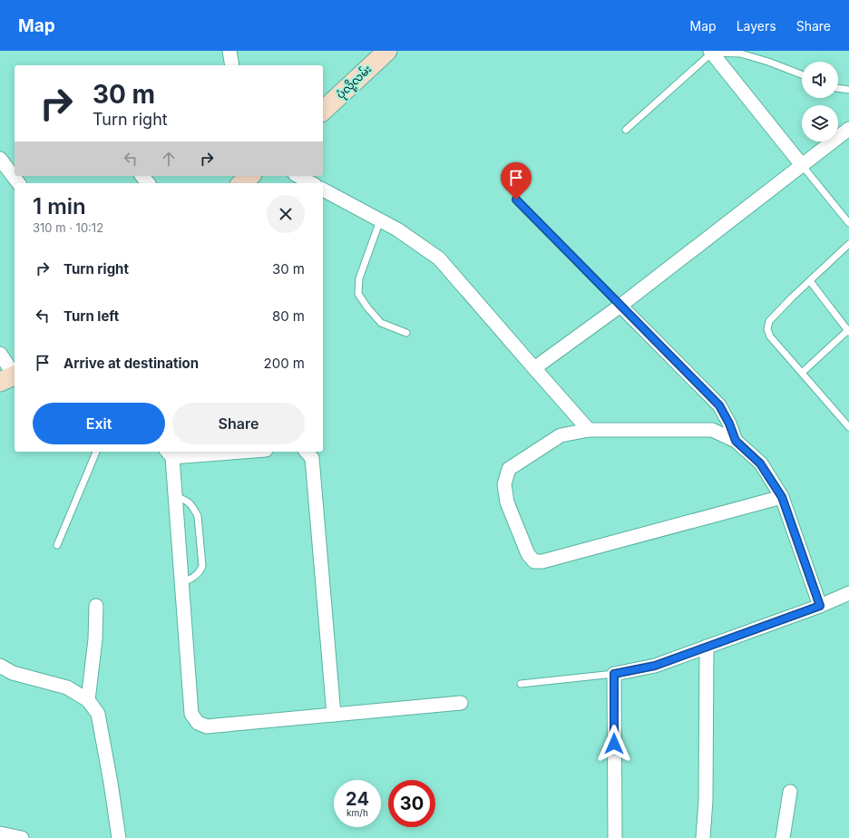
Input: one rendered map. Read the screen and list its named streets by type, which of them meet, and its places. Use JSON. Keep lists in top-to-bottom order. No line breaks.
{"streets":{"main road":["ပုံလို့လမ်း"]},"page":{"header":"Map","nav":["Map","Layers","Share"],"turn":["30 m","Turn right"],"heading":["1 min","310 m · 10:12"],"list":[{"name":"Turn right","value":"30 m"},{"name":"Turn left","value":"80 m"},{"name":"Arrive at destination","value":"200 m"}],"buttons":["Exit","Share"],"speed":"24 km/h","limit":"30"}}
